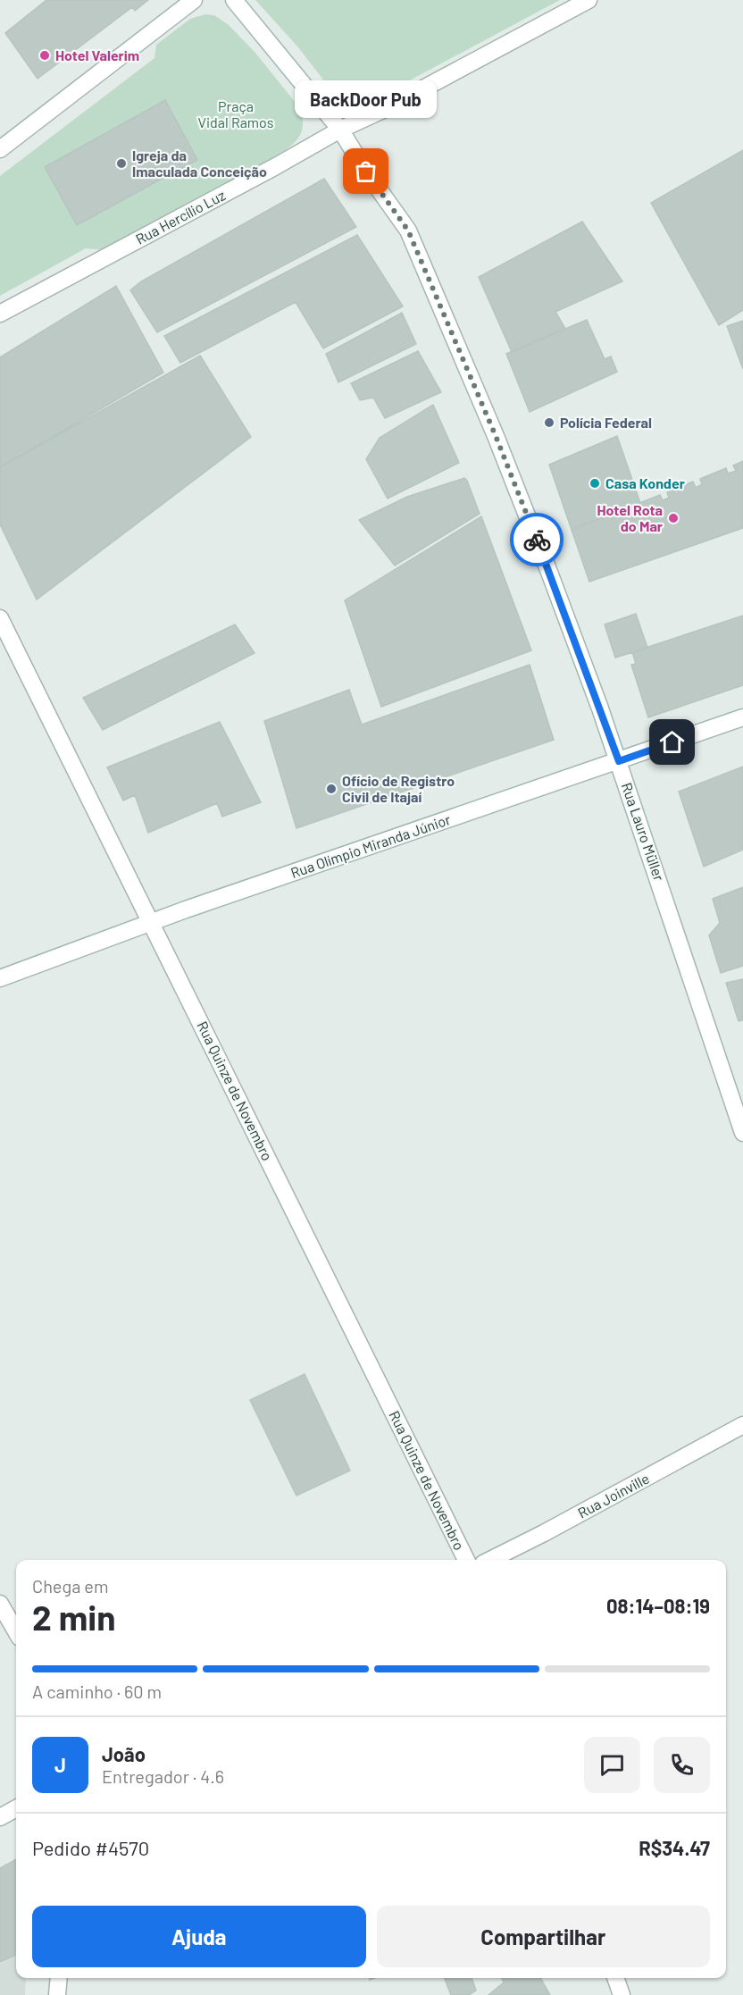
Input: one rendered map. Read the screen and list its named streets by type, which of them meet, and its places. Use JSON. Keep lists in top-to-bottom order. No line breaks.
{"streets":{"street":["Rua Hercílio Luz","Rua Lauro Müller","Rua Olímpio Miranda Júnior","Rua Quinze de Novembro","Rua Joinville"]},"crossings":[["Rua Hercílio Luz","Rua Lauro Müller"],["Rua Lauro Müller","Rua Olímpio Miranda Júnior"],["Rua Olímpio Miranda Júnior","Rua Quinze de Novembro"]],"parks":["Praça Vidal Ramos"],"places":["Hotel Valerim","Igreja da Imaculada Conceição","BackDoor Pub","Polícia Federal","Casa Konder","Hotel Rota do Mar","Ofício de Registro Civil de Itajaí"],"page":{"bubble":"BackDoor Pub","heading":["2 min","Chega em","08:14–08:19"],"panel":["João","Entregador · 4.6","Pedido #4570","R$34.47"],"bar":"A caminho · 60 m","round":"J","buttons":["Ajuda","Compartilhar"]}}
